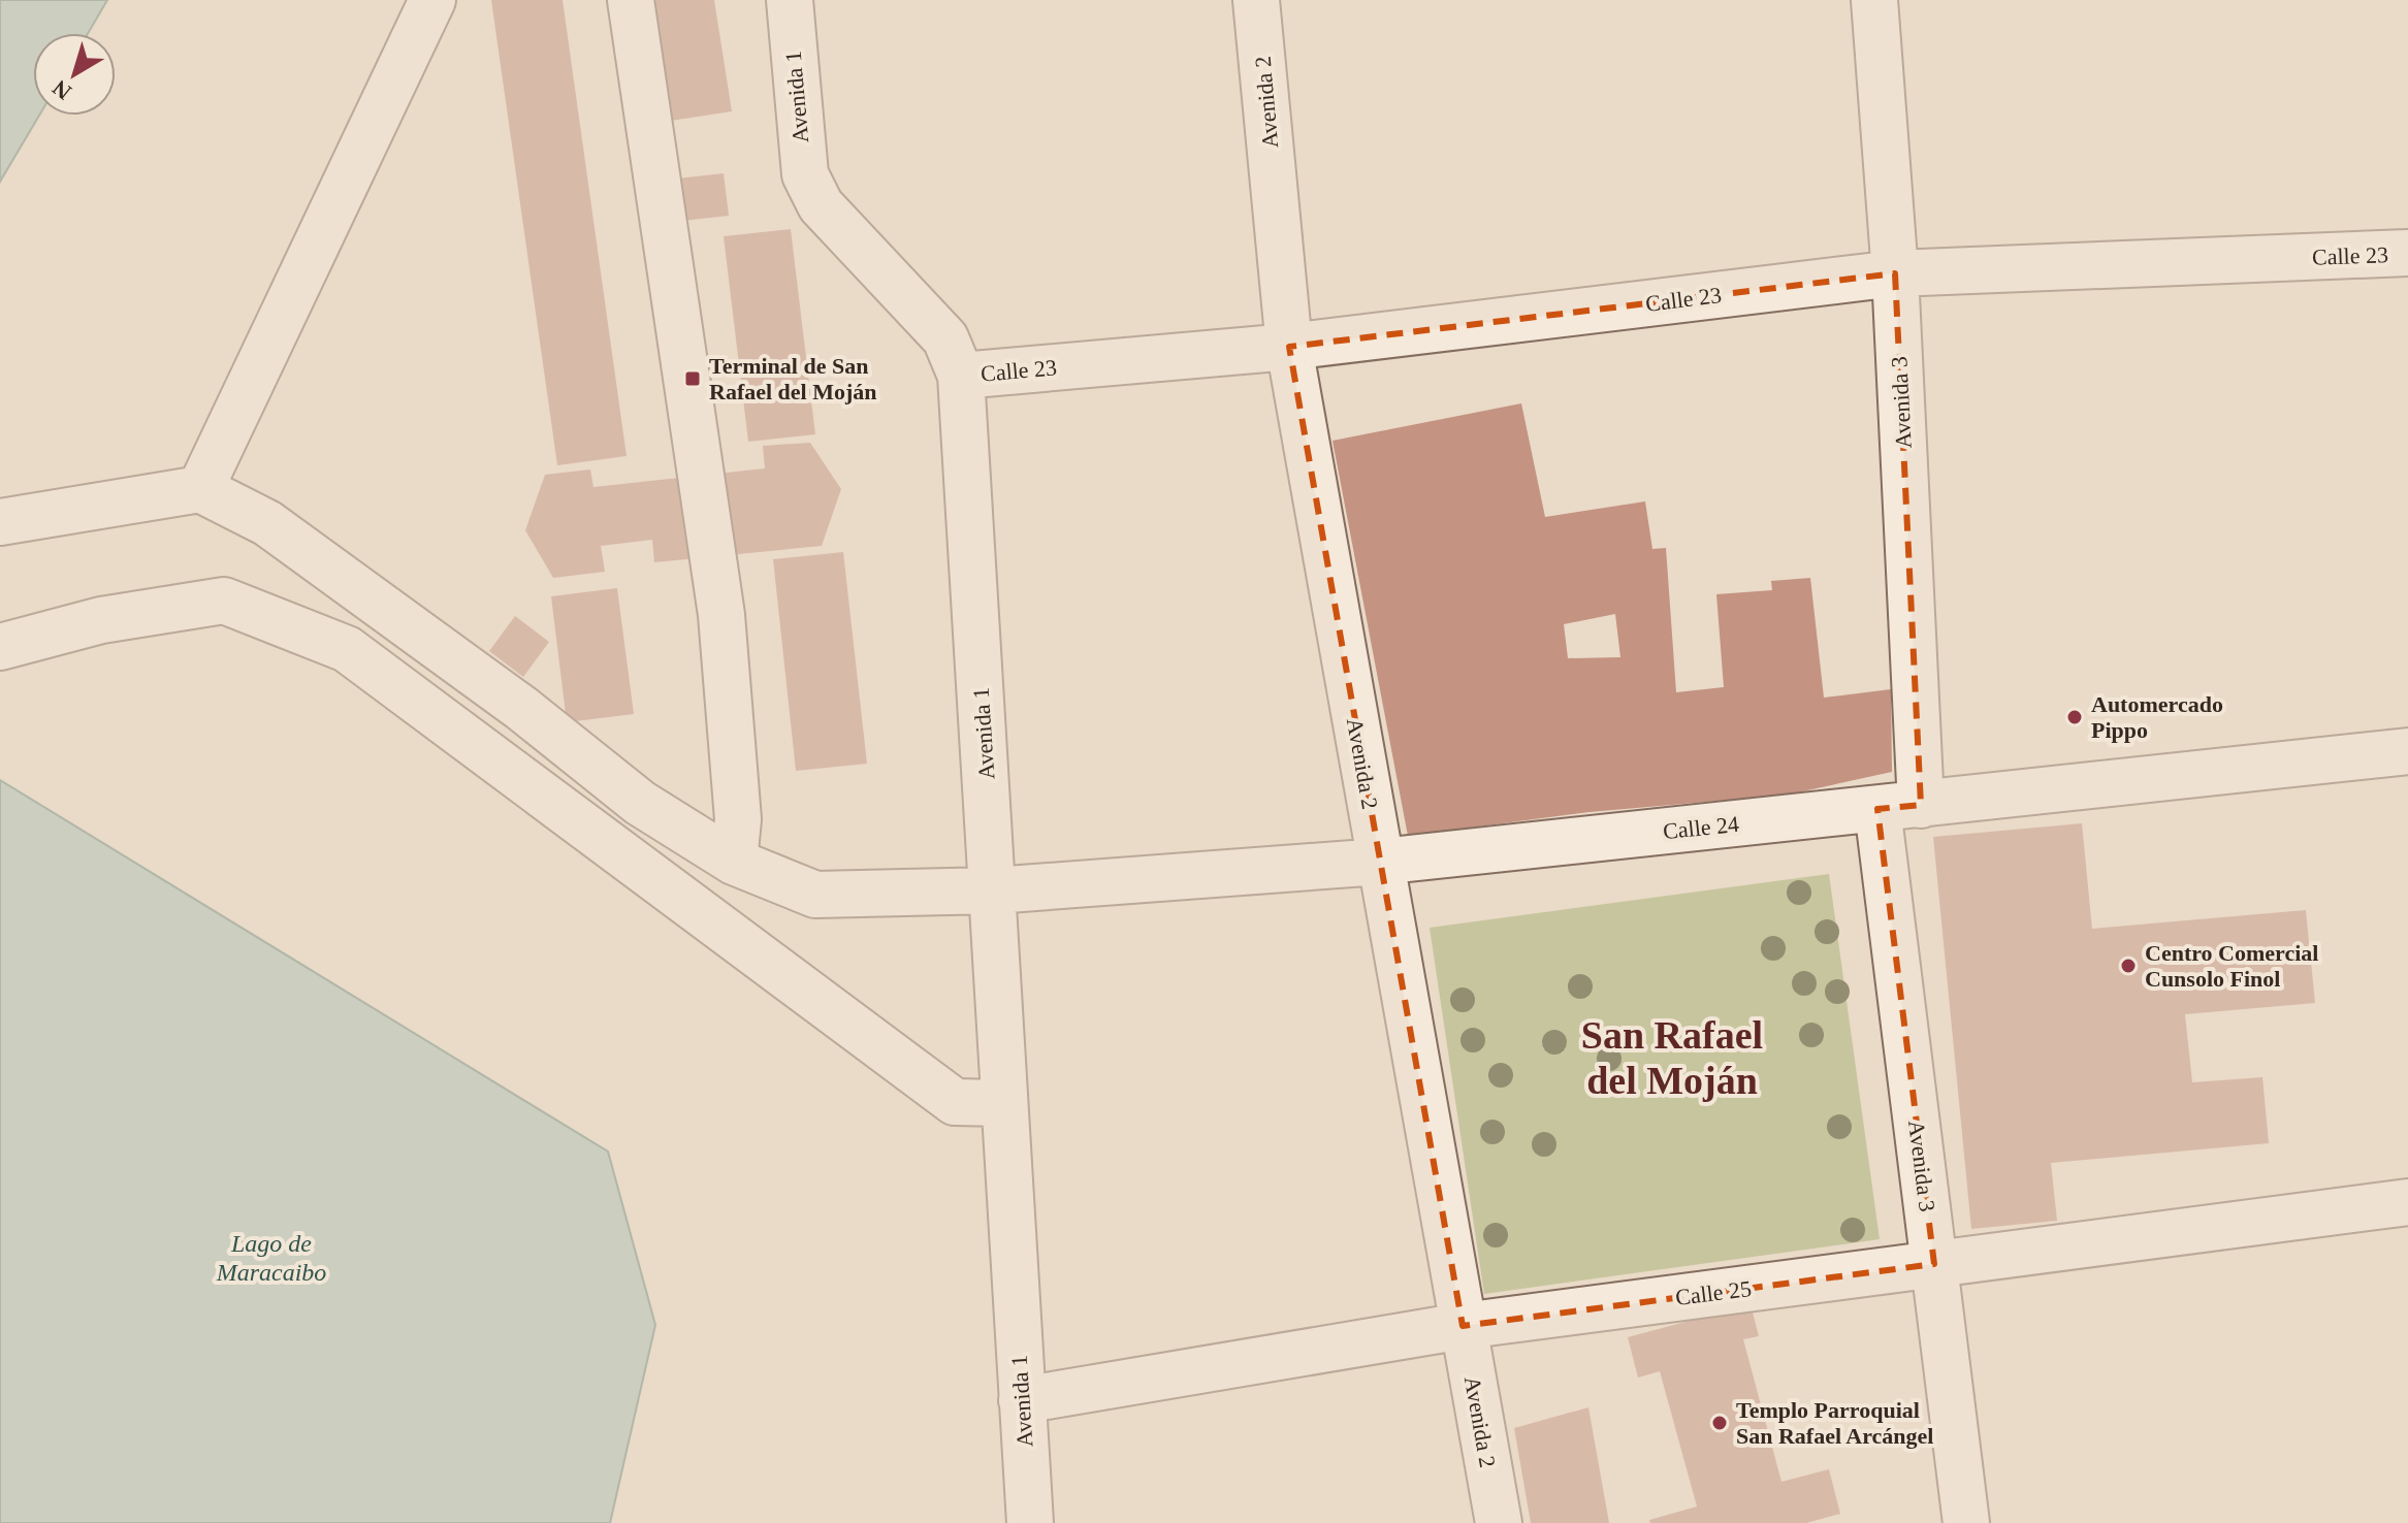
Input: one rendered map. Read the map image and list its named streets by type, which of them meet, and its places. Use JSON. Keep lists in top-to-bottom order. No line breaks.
{"streets":{"street":["Avenida 1","Avenida 2","Calle 23","Avenida 3","Calle 24","Calle 25"]},"crossings":[["Avenida 1","Calle 23"],["Avenida 1","Calle 24"],["Avenida 1","Calle 25"],["Avenida 2","Calle 23"],["Avenida 2","Calle 24"],["Avenida 2","Calle 25"],["Calle 23","Avenida 3"],["Avenida 3","Calle 24"],["Avenida 3","Calle 25"]],"districts":["San Rafael del Moján"],"water":["Lago de Maracaibo"],"places":{"transit":["Terminal de San Rafael del Moján"],"other":["Automercado Pippo","Centro Comercial Cunsolo Finol","Templo Parroquial San Rafael Arcángel"]},"north":"bottom left"}
